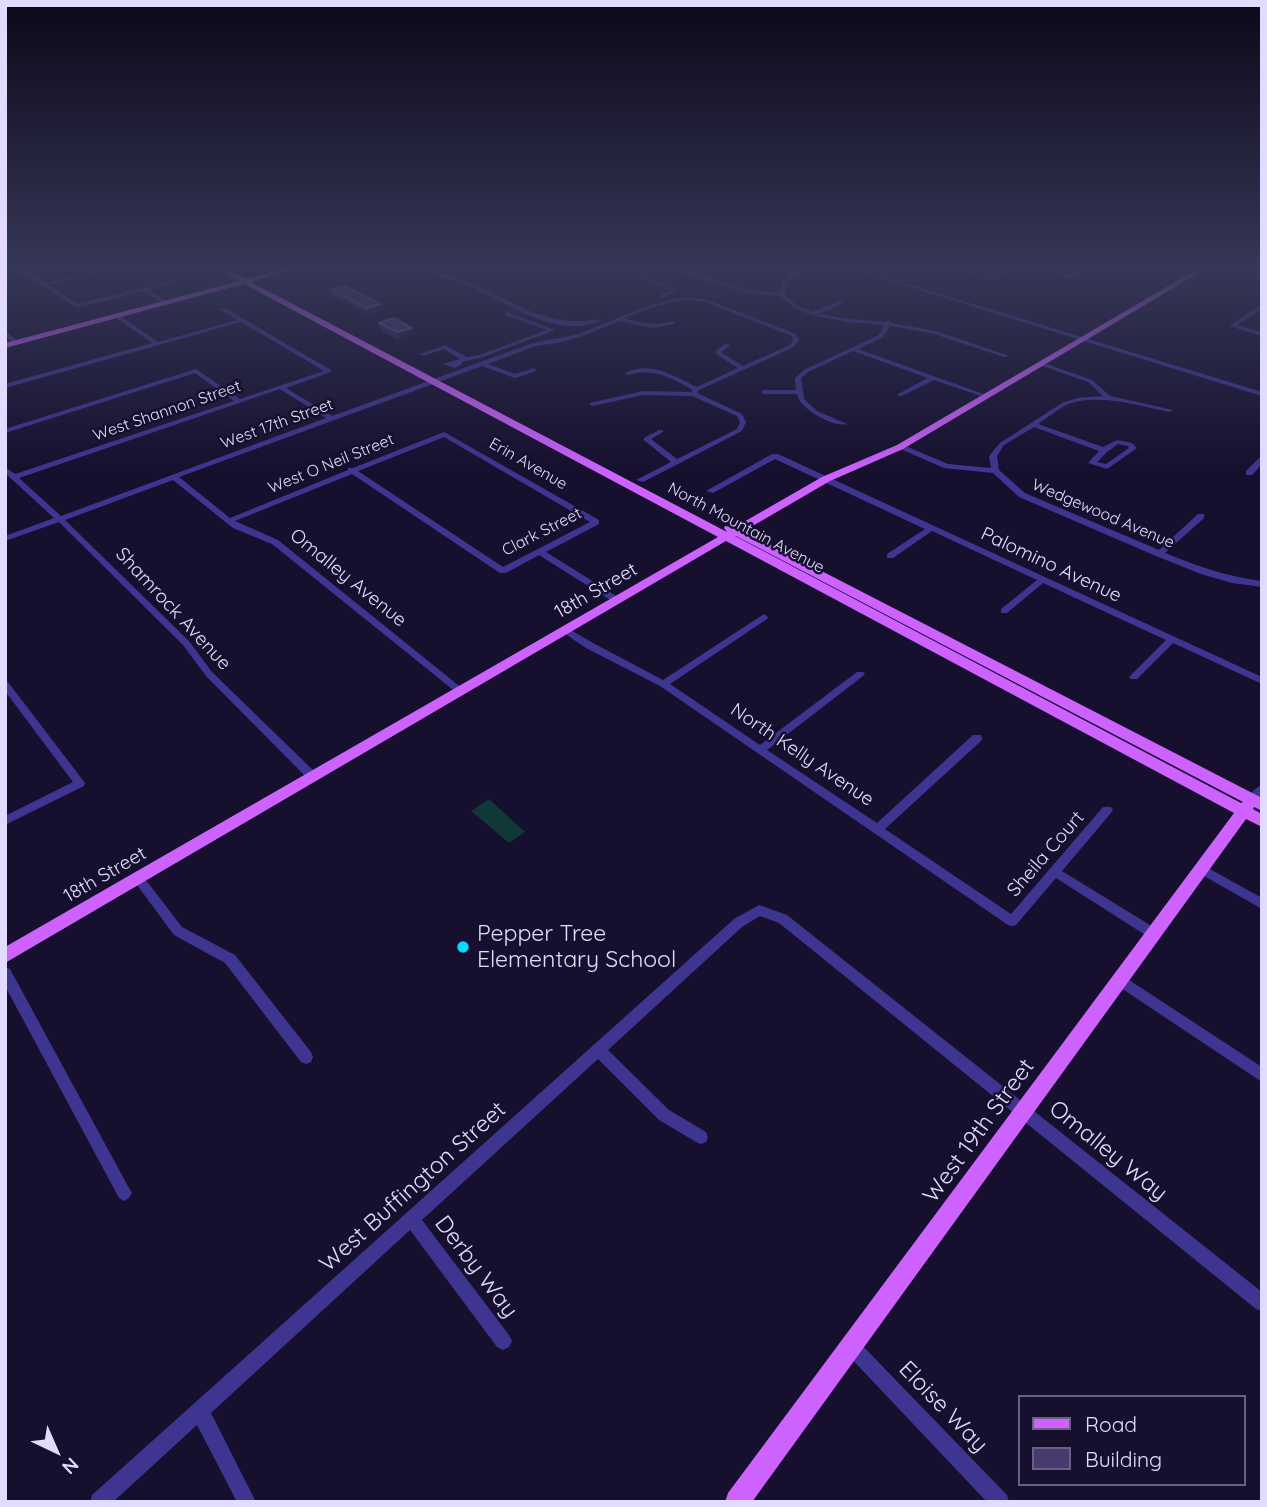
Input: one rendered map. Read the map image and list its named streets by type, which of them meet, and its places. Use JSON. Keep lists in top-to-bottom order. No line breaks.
{"streets":{"main road":["North Mountain Avenue","18th Street","West 19th Street"],"street":["West Shannon Street","West 17th Street","West O Neil Street","Erin Avenue","Wedgewood Avenue","Clark Street","Palomino Avenue","Omalley Avenue","Shamrock Avenue","North Kelly Avenue","Sheila Court","Omalley Way","West Buffington Street","Derby Way","Eloise Way"]},"crossings":[["West Shannon Street","Shamrock Avenue"],["West 17th Street","North Mountain Avenue"],["West 17th Street","Omalley Avenue"],["West 17th Street","Shamrock Avenue"],["West O Neil Street","Erin Avenue"],["West O Neil Street","Clark Street"],["West O Neil Street","Omalley Avenue"],["Erin Avenue","Clark Street"],["North Mountain Avenue","18th Street"],["North Mountain Avenue","West 19th Street"],["Palomino Avenue","18th Street"],["Omalley Avenue","18th Street"],["18th Street","Shamrock Avenue"],["18th Street","North Kelly Avenue"],["North Kelly Avenue","Sheila Court"],["West 19th Street","Omalley Way"],["West 19th Street","Eloise Way"],["Omalley Way","West Buffington Street"],["West Buffington Street","Derby Way"]],"places":["Pepper Tree Elementary School"],"legend":["Road","Building"],"north":"bottom right"}
